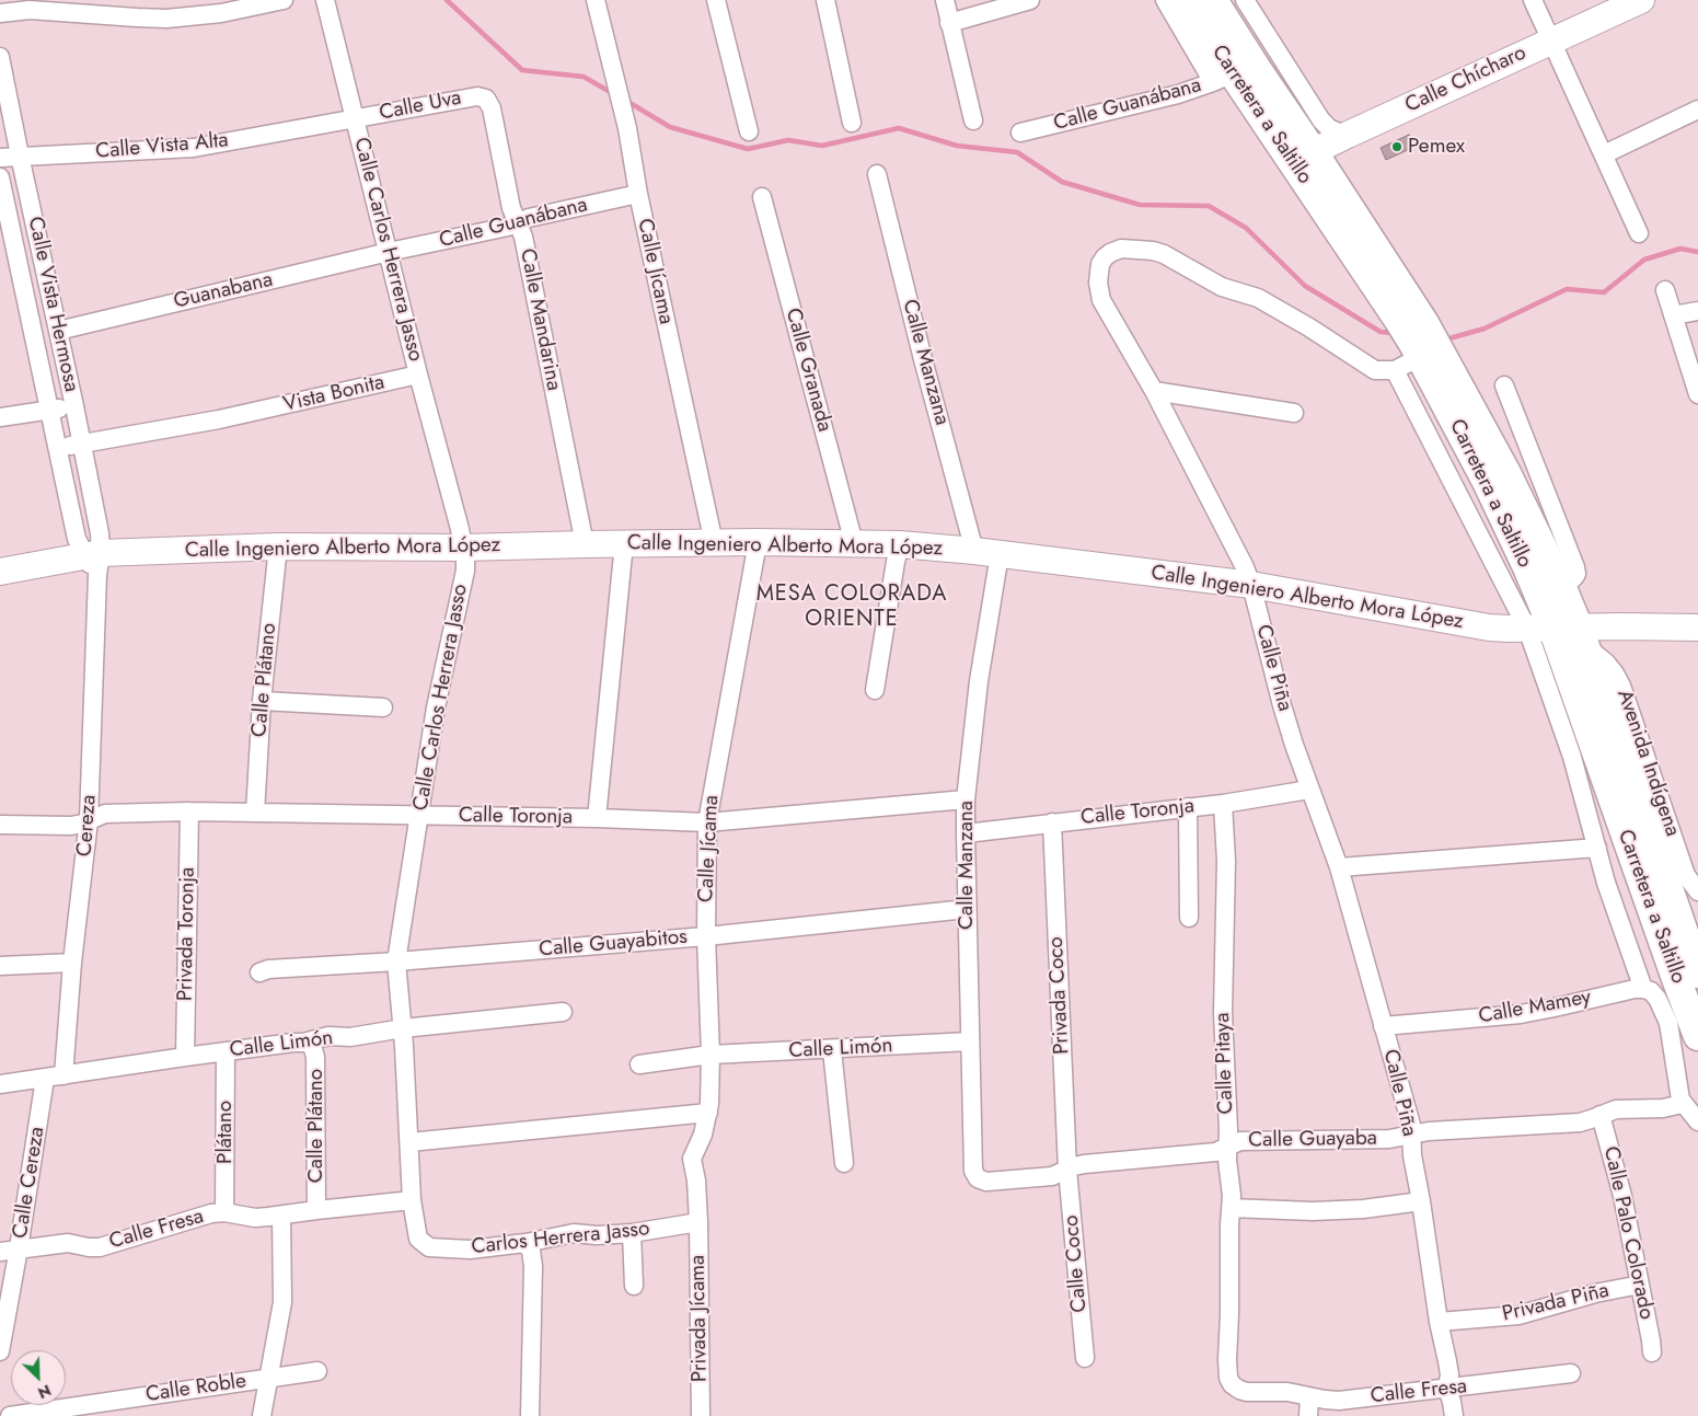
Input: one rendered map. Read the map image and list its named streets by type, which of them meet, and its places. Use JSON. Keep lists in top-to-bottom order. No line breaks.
{"streets":{"main road":["Carretera a Saltillo"],"street":["Calle Chícharo","Calle Guanábana","Calle Uva","Calle Vista Alta","Calle Carlos Herrera Jasso","Calle Jícama","Guanabana","Calle Vista Hermosa","Calle Mandarina","Calle Manzana","Calle Granada","Vista Bonita","Calle Ingeniero Alberto Mora López","Calle Piña","Calle Plátano","Avenida Indígena","Calle Toronja","Cereza","Privada Toronja","Calle Guayabitos","Privada Coco","Calle Mamey","Calle Limón","Calle Pitaya","Plátano","Calle Guayaba","Calle Cereza","Calle Fresa","Calle Palo Colorado","Carlos Herrera Jasso","Calle Coco","Privada Piña","Privada Jícama","Calle Roble"]},"crossings":[["Calle Chícharo","Carretera a Saltillo"],["Calle Guanábana","Carretera a Saltillo"],["Calle Guanábana","Calle Carlos Herrera Jasso"],["Calle Guanábana","Calle Jícama"],["Calle Guanábana","Guanabana"],["Calle Guanábana","Calle Mandarina"],["Calle Uva","Calle Vista Alta"],["Calle Uva","Calle Carlos Herrera Jasso"],["Calle Uva","Calle Mandarina"],["Carretera a Saltillo","Calle Ingeniero Alberto Mora López"],["Carretera a Saltillo","Avenida Indígena"],["Calle Vista Alta","Calle Carlos Herrera Jasso"],["Calle Vista Alta","Calle Vista Hermosa"],["Calle Carlos Herrera Jasso","Guanabana"],["Calle Carlos Herrera Jasso","Vista Bonita"],["Calle Carlos Herrera Jasso","Calle Ingeniero Alberto Mora López"],["Calle Carlos Herrera Jasso","Calle Toronja"],["Calle Carlos Herrera Jasso","Calle Guayabitos"],["Calle Carlos Herrera Jasso","Calle Limón"],["Calle Carlos Herrera Jasso","Calle Fresa"],["Calle Carlos Herrera Jasso","Carlos Herrera Jasso"],["Calle Jícama","Calle Ingeniero Alberto Mora López"],["Calle Jícama","Calle Toronja"],["Calle Jícama","Calle Guayabitos"],["Calle Jícama","Calle Limón"],["Calle Jícama","Carlos Herrera Jasso"],["Calle Jícama","Privada Jícama"],["Guanabana","Calle Vista Hermosa"],["Calle Vista Hermosa","Vista Bonita"],["Calle Vista Hermosa","Calle Ingeniero Alberto Mora López"],["Calle Vista Hermosa","Cereza"],["Calle Mandarina","Calle Ingeniero Alberto Mora López"],["Calle Manzana","Calle Ingeniero Alberto Mora López"],["Calle Manzana","Calle Toronja"],["Calle Manzana","Calle Guayabitos"],["Calle Manzana","Calle Limón"],["Calle Manzana","Calle Guayaba"],["Calle Granada","Calle Ingeniero Alberto Mora López"],["Calle Ingeniero Alberto Mora López","Calle Piña"],["Calle Ingeniero Alberto Mora López","Calle Plátano"],["Calle Ingeniero Alberto Mora López","Avenida Indígena"],["Calle Ingeniero Alberto Mora López","Cereza"],["Calle Piña","Calle Toronja"],["Calle Piña","Calle Mamey"],["Calle Piña","Calle Guayaba"],["Calle Piña","Calle Fresa"],["Calle Piña","Privada Piña"],["Calle Plátano","Calle Toronja"],["Calle Plátano","Calle Limón"],["Calle Plátano","Calle Fresa"],["Calle Toronja","Cereza"],["Calle Toronja","Privada Toronja"],["Calle Toronja","Privada Coco"],["Calle Toronja","Calle Pitaya"],["Cereza","Calle Limón"],["Privada Toronja","Calle Limón"],["Privada Coco","Calle Guayaba"],["Privada Coco","Calle Coco"],["Calle Limón","Plátano"],["Calle Limón","Calle Cereza"],["Calle Pitaya","Calle Guayaba"],["Calle Pitaya","Calle Fresa"],["Plátano","Calle Fresa"],["Calle Guayaba","Calle Palo Colorado"],["Calle Guayaba","Calle Coco"],["Calle Cereza","Calle Fresa"],["Calle Palo Colorado","Privada Piña"],["Carlos Herrera Jasso","Privada Jícama"]],"districts":["MESA COLORADA ORIENTE"],"places":["Pemex"],"north":"bottom right"}
